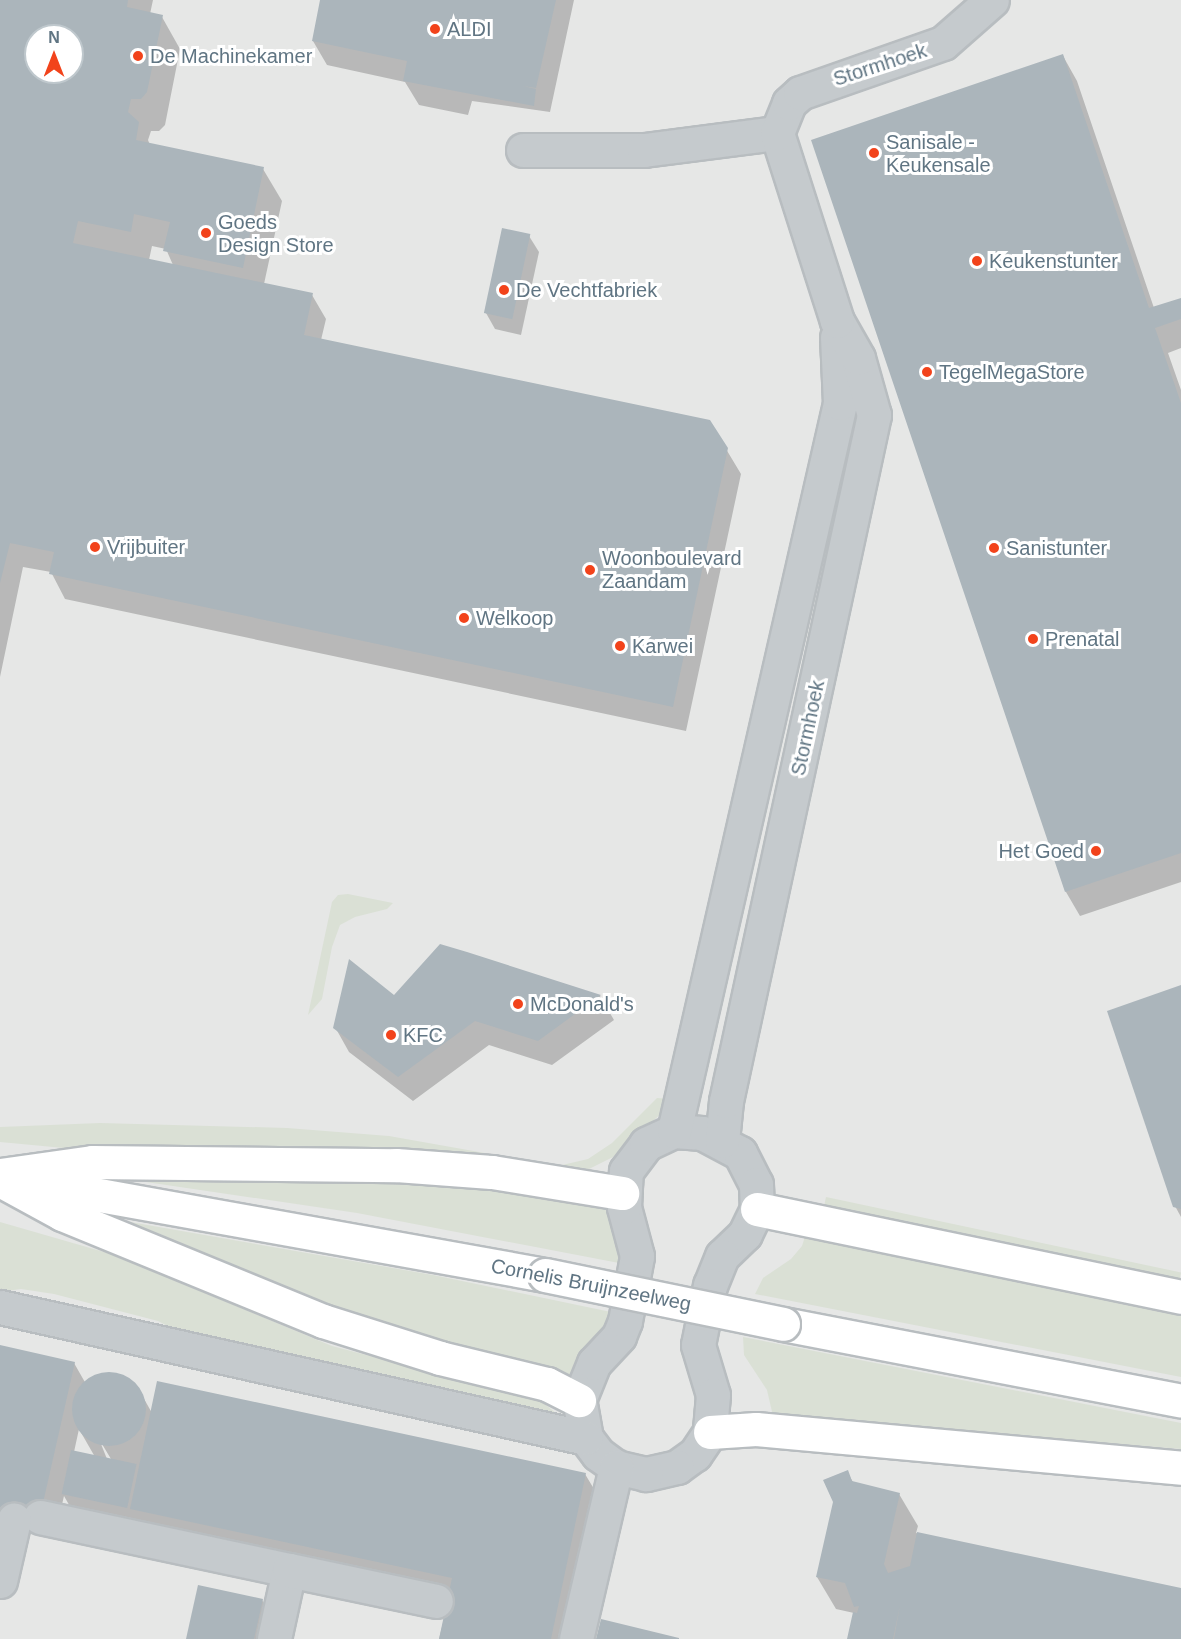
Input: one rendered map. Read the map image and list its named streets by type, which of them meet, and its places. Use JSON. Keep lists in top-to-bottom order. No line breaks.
{"streets":{"main road":["Cornelis Bruijnzeelweg"],"street":["Stormhoek"]},"places":["ALDI","De Machinekamer","Sanisale - Keukensale","Goeds Design Store","Keukenstunter","De Vechtfabriek","TegelMegaStore","Vrijbuiter","Sanistunter","Woonboulevard Zaandam","Welkoop","Prenatal","Karwei","Het Goed","McDonald's","KFC"],"north":"top"}
